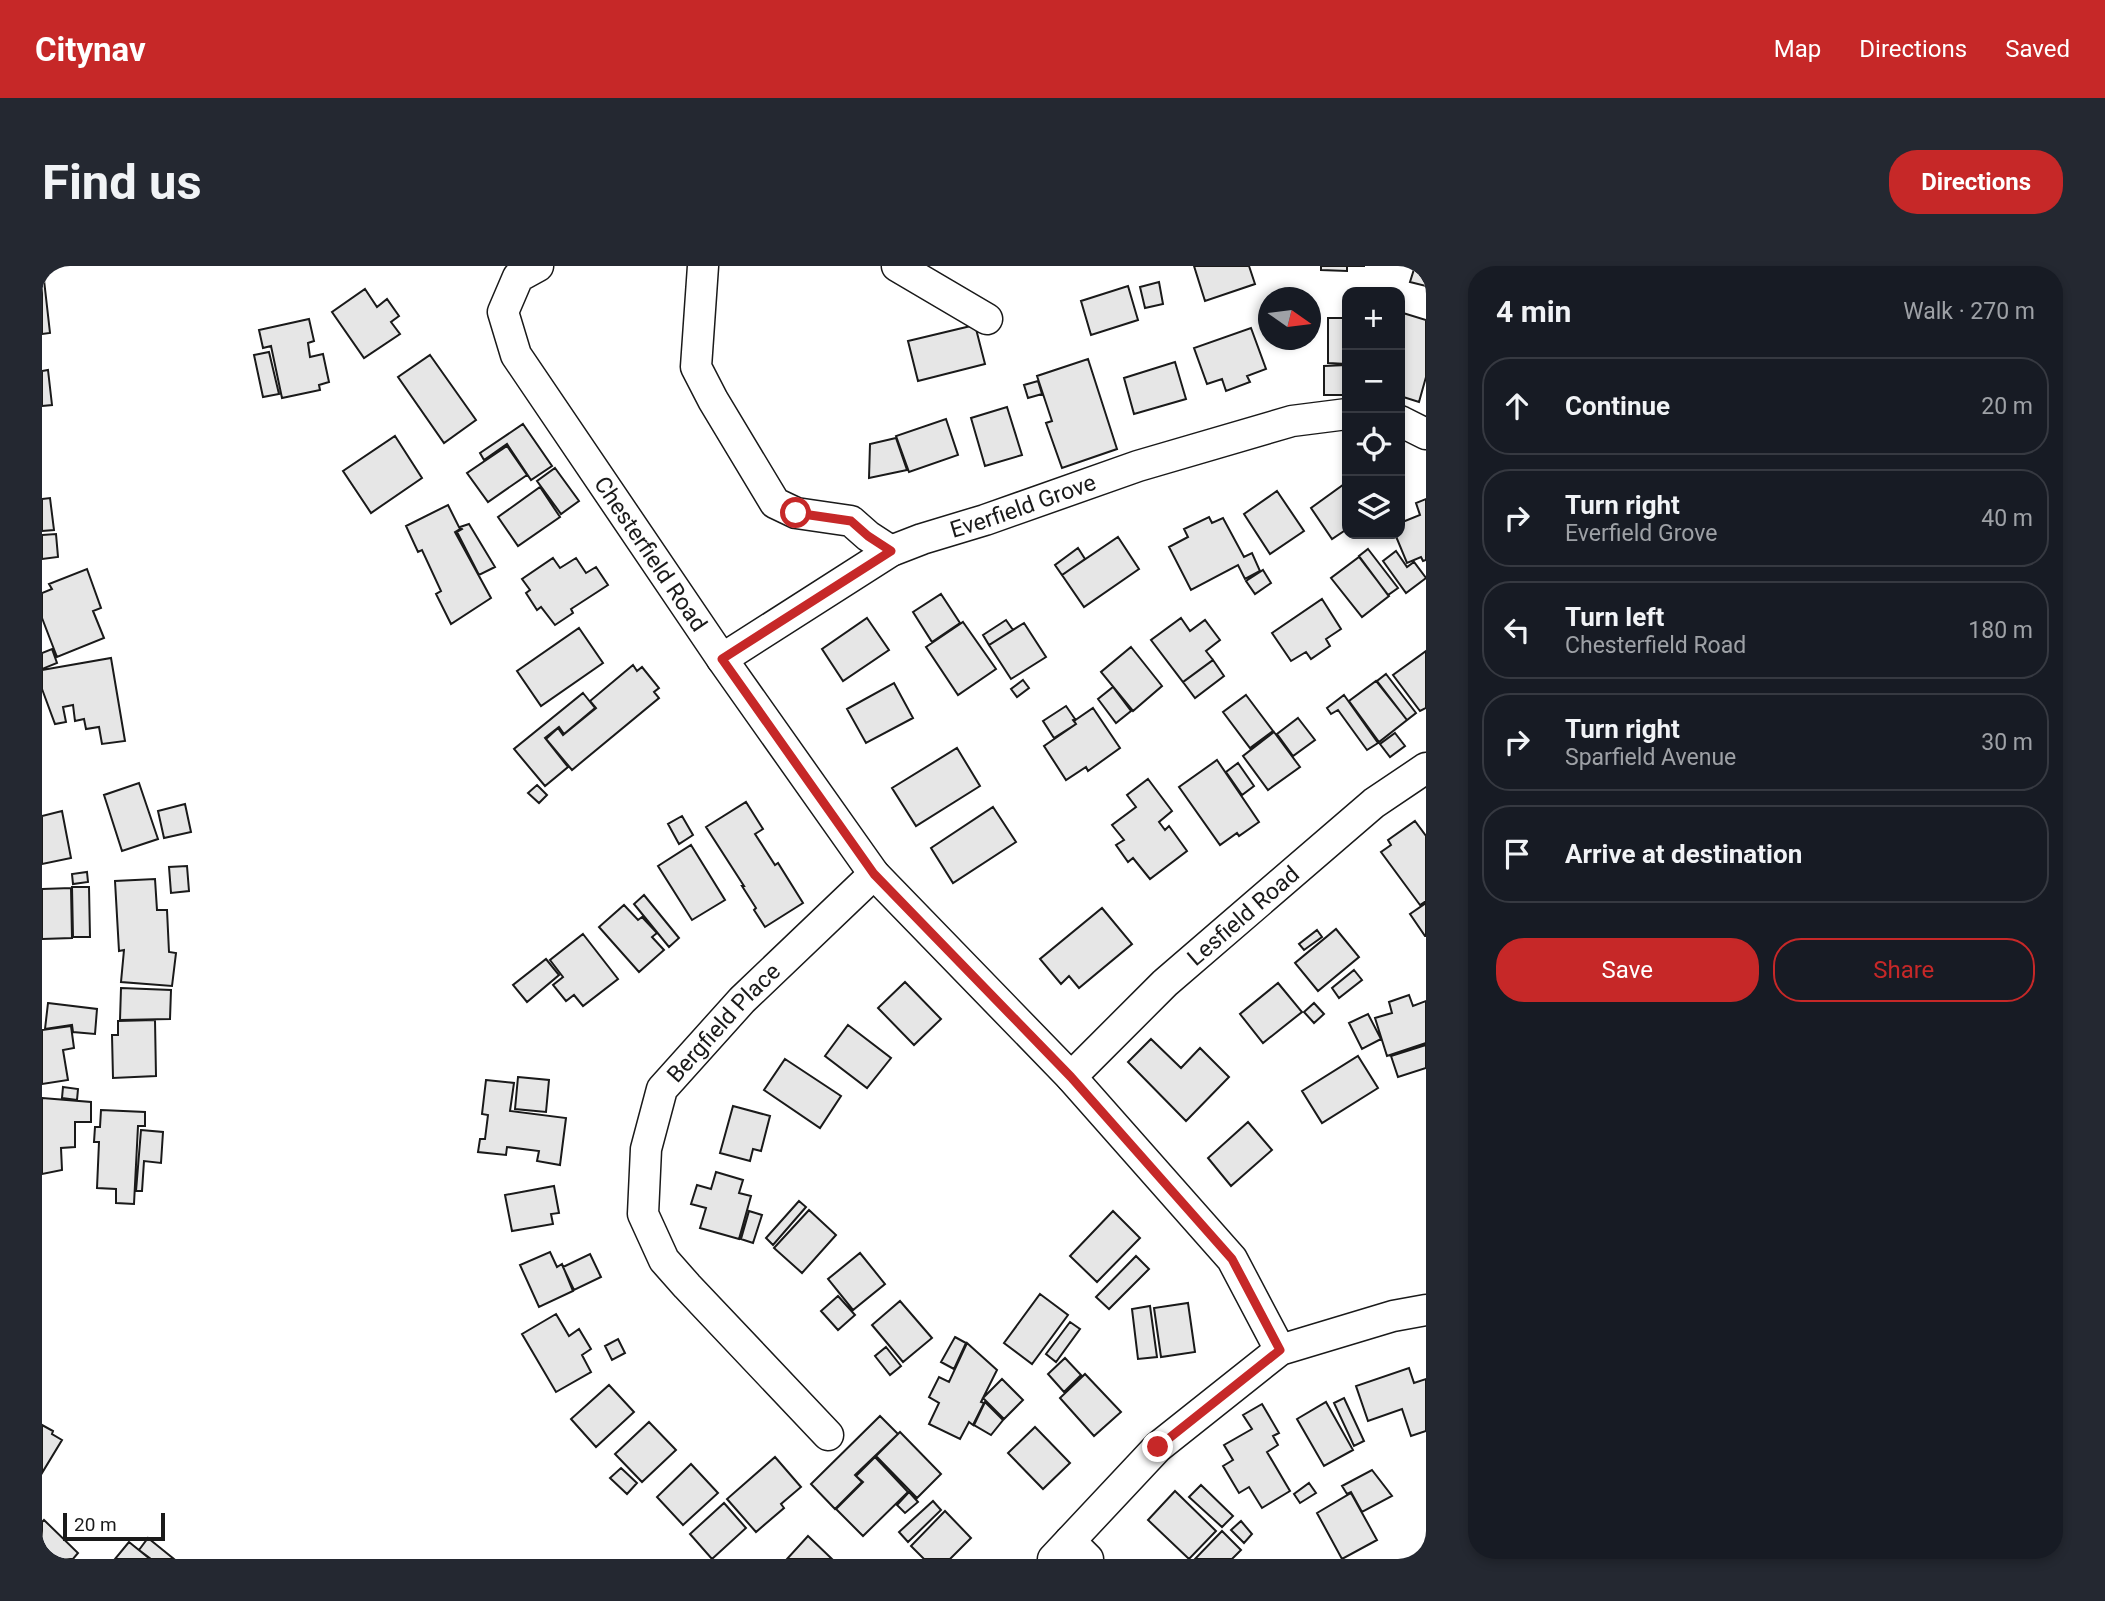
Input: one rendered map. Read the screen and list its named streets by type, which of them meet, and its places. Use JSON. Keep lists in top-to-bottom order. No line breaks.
{"streets":{"street":["Everfield Grove","Chesterfield Road","Lesfield Road","Bergfield Place"]},"crossings":[["Everfield Grove","Chesterfield Road"],["Chesterfield Road","Lesfield Road"],["Chesterfield Road","Bergfield Place"]],"scale_bar":"20 m","north":"right","page":{"header":"Citynav","nav":["Map","Directions","Saved"],"buttons":["Directions",["Save","Share"]],"title":"Find us","heading":["4 min","Walk · 270 m"],"map_buttons":["+","−"],"list":[["Continue","20 m"],["Turn right","Everfield Grove","40 m"],["Turn left","Chesterfield Road","180 m"],["Turn right","Sparfield Avenue","30 m"],"Arrive at destination"],"scale":"20 m"}}
